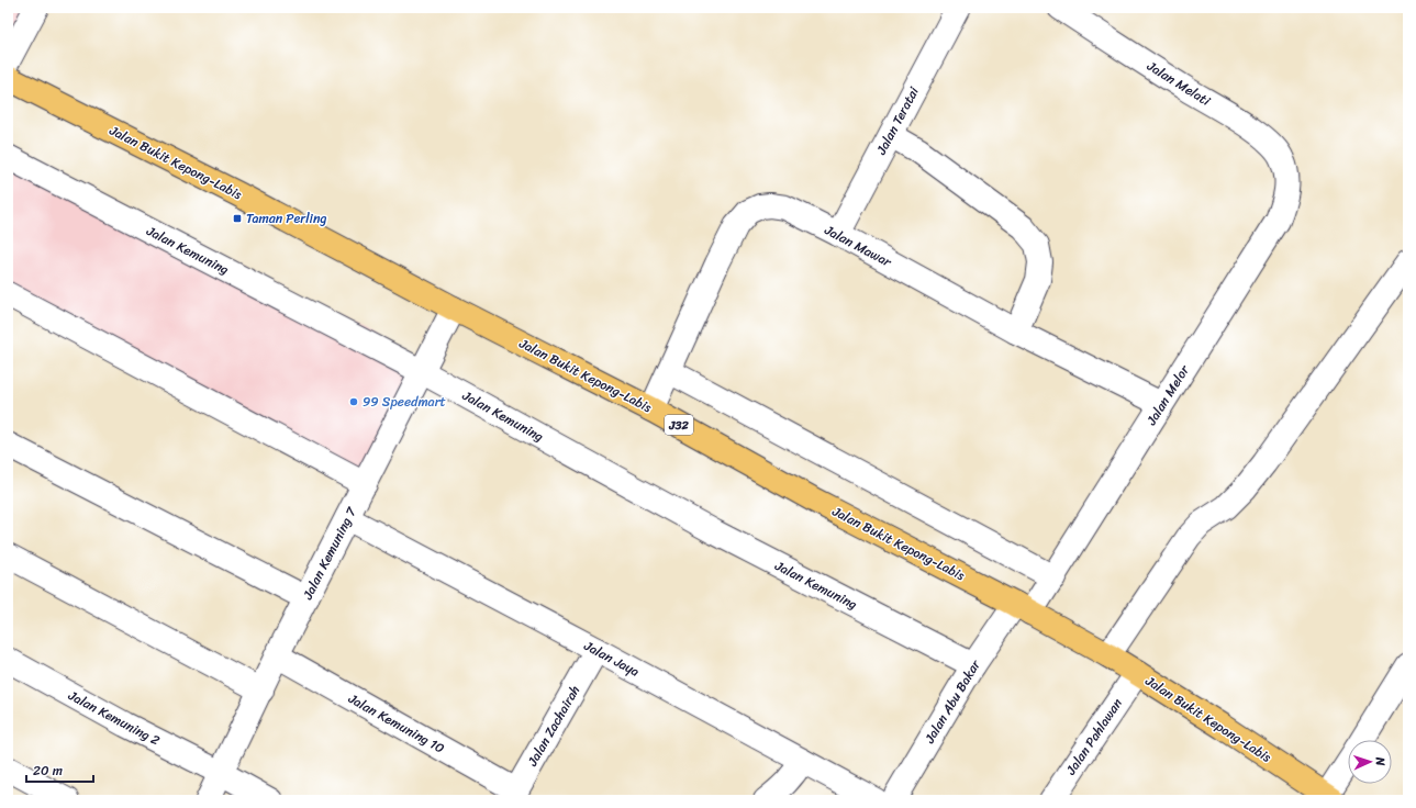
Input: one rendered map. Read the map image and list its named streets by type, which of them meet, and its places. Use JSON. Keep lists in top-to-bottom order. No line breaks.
{"streets":{"main road":["Jalan Bukit Kepong-Labis","J32"],"street":["Jalan Melati","Jalan Teratai","Jalan Mawar","Jalan Kemuning","Jalan Melor","Jalan Kemuning 7","Jalan Jaya","Jalan Abu Bakar","Jalan Kemuning 2","Jalan Kemuning 10","Jalan Zachairah","Jalan Pahlawan"]},"crossings":[["Jalan Melati","Jalan Melor"],["Jalan Teratai","Jalan Mawar"],["Jalan Bukit Kepong-Labis","Jalan Mawar"],["Jalan Bukit Kepong-Labis","Jalan Melor"],["Jalan Bukit Kepong-Labis","Jalan Kemuning 7"],["Jalan Bukit Kepong-Labis","Jalan Abu Bakar"],["Jalan Bukit Kepong-Labis","Jalan Pahlawan"],["Jalan Mawar","Jalan Melor"],["Jalan Kemuning","Jalan Kemuning 7"],["Jalan Kemuning","Jalan Abu Bakar"],["Jalan Melor","Jalan Abu Bakar"],["Jalan Kemuning 7","Jalan Jaya"],["Jalan Kemuning 7","Jalan Kemuning 2"],["Jalan Kemuning 7","Jalan Kemuning 10"],["Jalan Jaya","Jalan Zachairah"],["Jalan Kemuning 10","Jalan Zachairah"]],"places":{"transit":["Taman Perling"],"other":["99 Speedmart"]},"scale_bar":"20 m","north":"right"}
